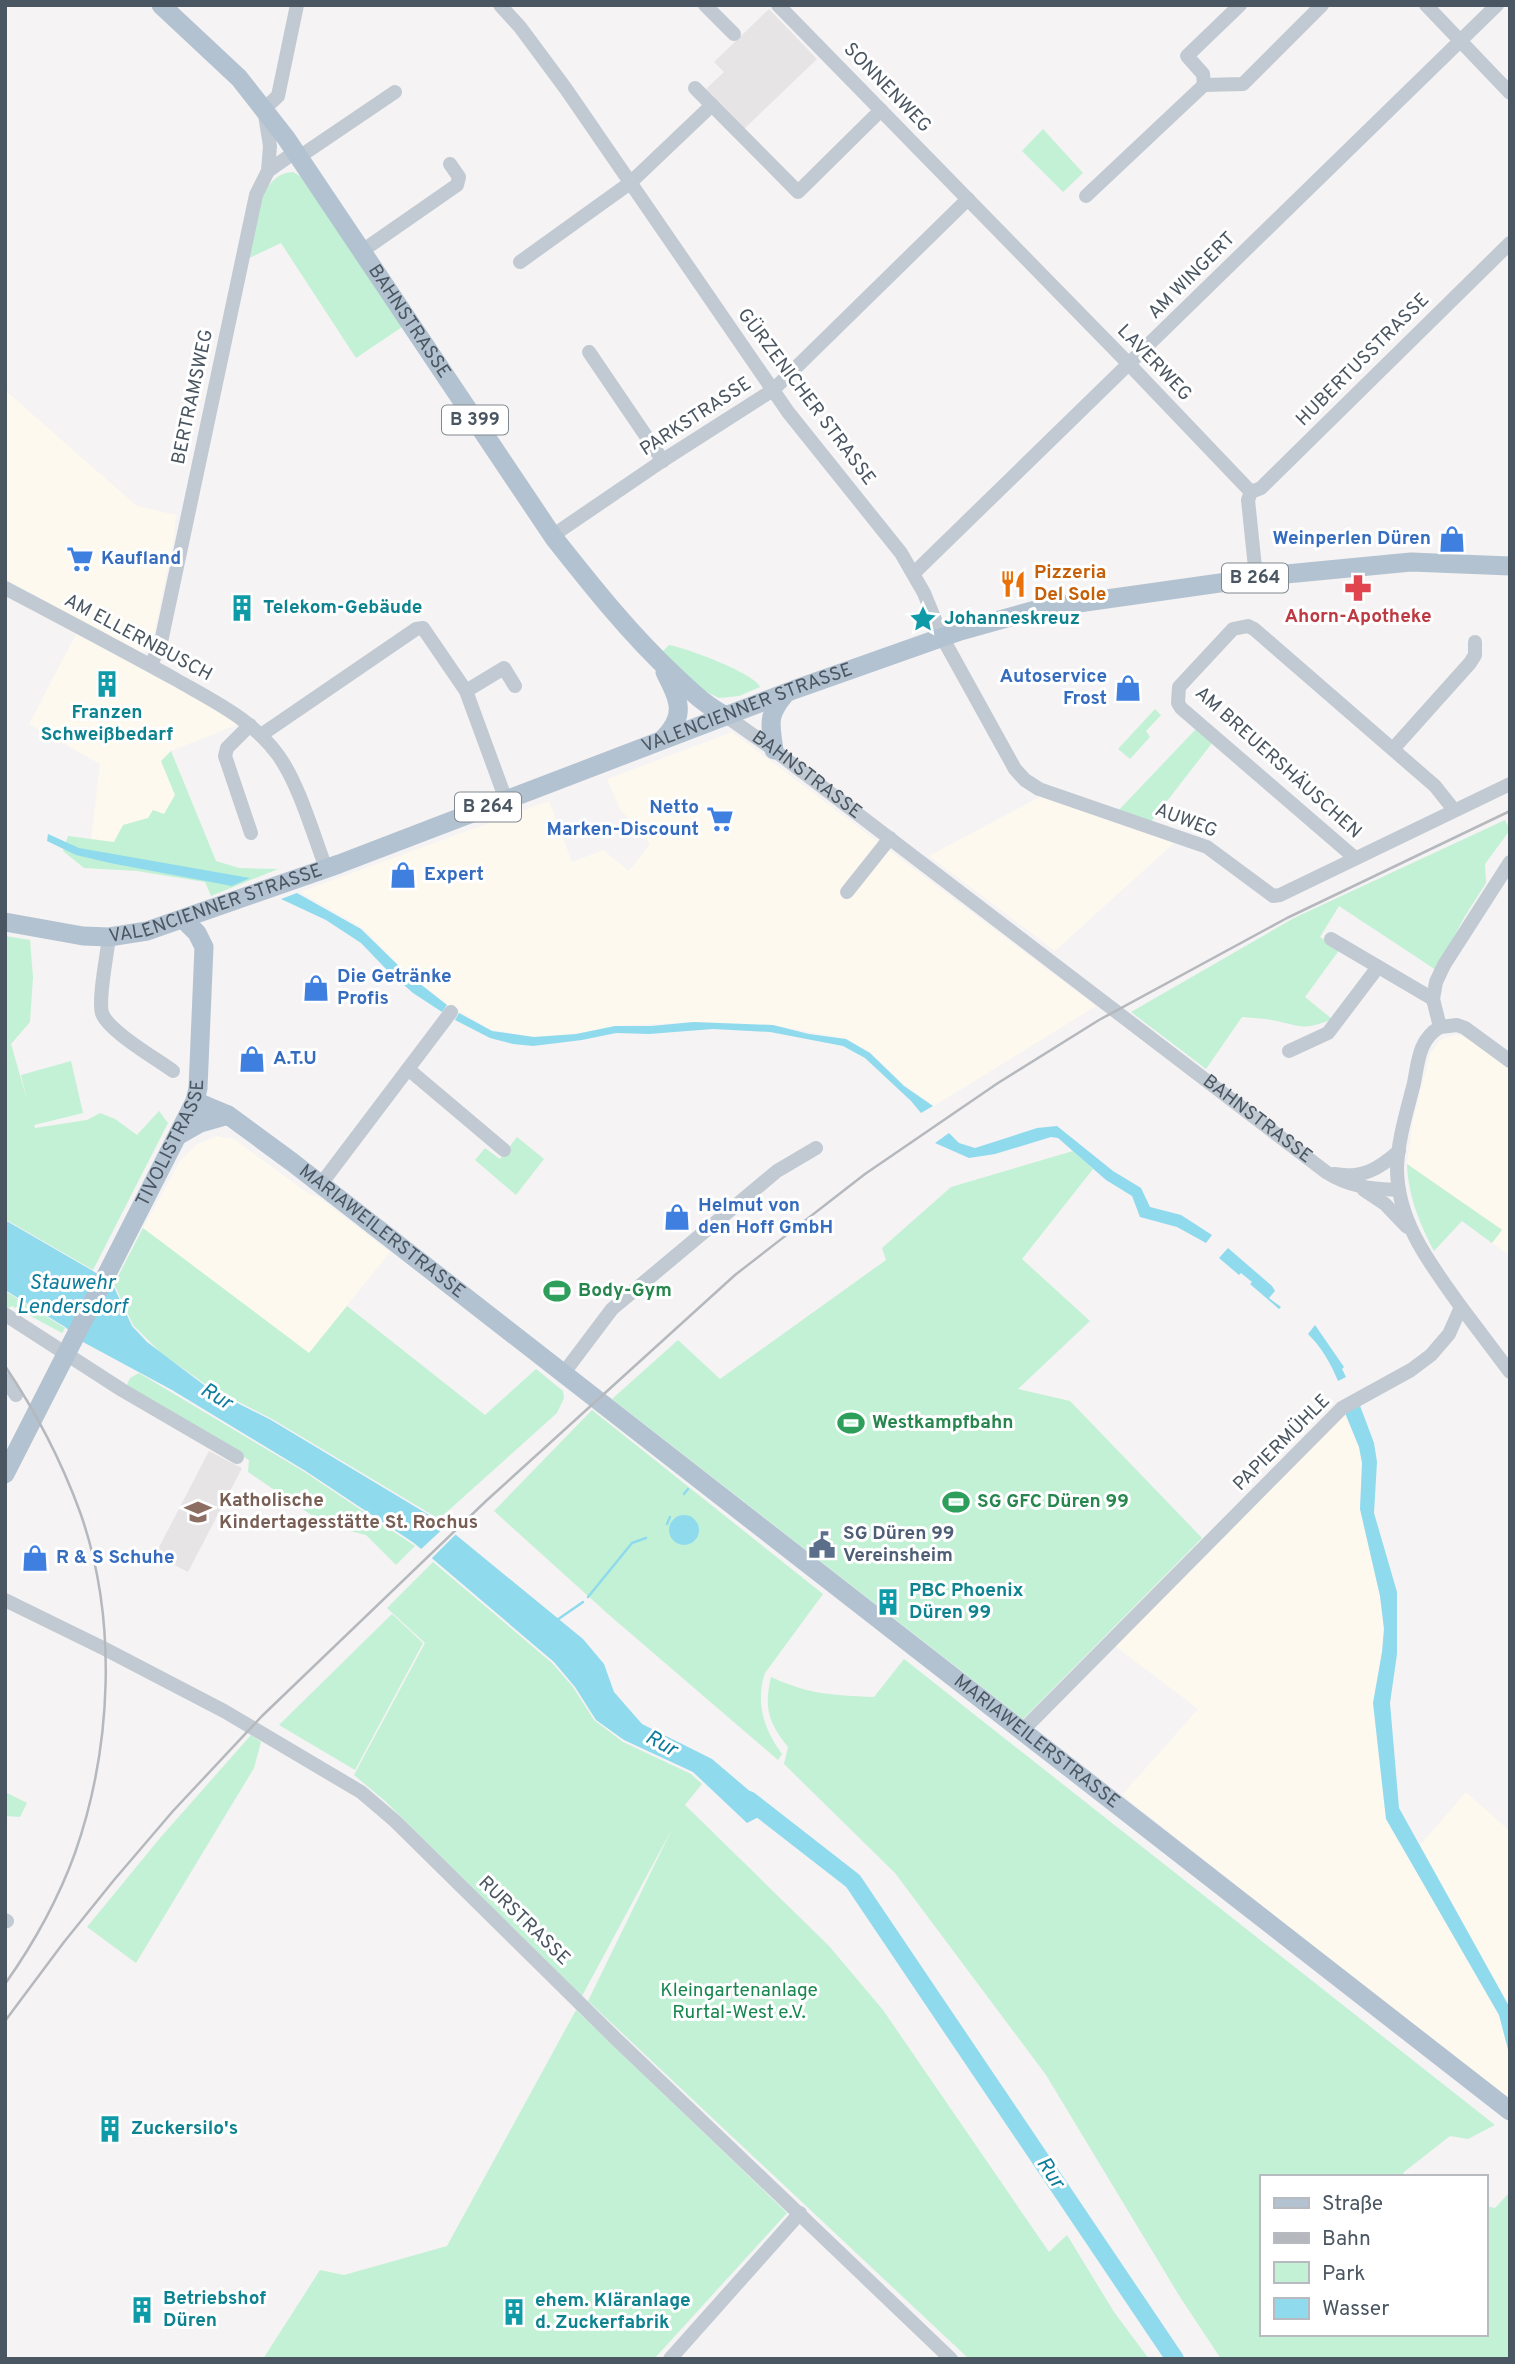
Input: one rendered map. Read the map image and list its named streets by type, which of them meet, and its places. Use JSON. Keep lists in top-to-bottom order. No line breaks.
{"streets":{"main road":["BAHNSTRASSE","B 399","B 264","VALENCIENNER STRASSE","TIVOLISTRASSE","MARIAWEILERSTRASSE"],"street":["SONNENWEG","AM WINGERT","HUBERTUSSTRASSE","LAVERWEG","BERTRAMSWEG","GÜRZENICHER STRASSE","PARKSTRASSE","AM ELLERNBUSCH","AM BREUERSHÄUSCHEN","AUWEG","PAPIERMÜHLE","RURSTRASSE"]},"crossings":[["SONNENWEG","LAVERWEG"],["SONNENWEG","PARKSTRASSE"],["AM WINGERT","LAVERWEG"],["AM WINGERT","GÜRZENICHER STRASSE"],["BAHNSTRASSE","PARKSTRASSE"],["BAHNSTRASSE","VALENCIENNER STRASSE"],["HUBERTUSSTRASSE","LAVERWEG"],["LAVERWEG","PARKSTRASSE"],["BERTRAMSWEG","AM ELLERNBUSCH"],["GÜRZENICHER STRASSE","PARKSTRASSE"],["GÜRZENICHER STRASSE","VALENCIENNER STRASSE"],["GÜRZENICHER STRASSE","AUWEG"],["AM ELLERNBUSCH","VALENCIENNER STRASSE"],["VALENCIENNER STRASSE","AUWEG"],["VALENCIENNER STRASSE","TIVOLISTRASSE"],["AM BREUERSHÄUSCHEN","AUWEG"],["TIVOLISTRASSE","MARIAWEILERSTRASSE"],["MARIAWEILERSTRASSE","PAPIERMÜHLE"]],"water":["Stauwehr Lendersdorf","Rur"],"parks":["Kleingartenanlage Rurtal-West e.V."],"places":{"shop":["Weinperlen Düren","Autoservice Frost","Expert","Die Getränke Profis","A.T.U","Helmut von den Hoff GmbH","R & S Schuhe"],"supermarket":["Kaufland","Netto Marken-Discount"],"restaurant":["Pizzeria Del Sole"],"pharmacy":["Ahorn-Apotheke"],"building":["Telekom-Gebäude","Franzen Schweißbedarf","PBC Phoenix Düren 99","Zuckersilo's","Betriebshof Düren","ehem. Kläranlage d. Zuckerfabrik"],"place":["Johanneskreuz"],"sports":["Body-Gym","Westkampfbahn","SG GFC Düren 99"],"school or university":["Katholische Kindertagesstätte St. Rochus"],"public building":["SG Düren 99 Vereinsheim"]},"legend":["Straße","Bahn","Park","Wasser"]}
